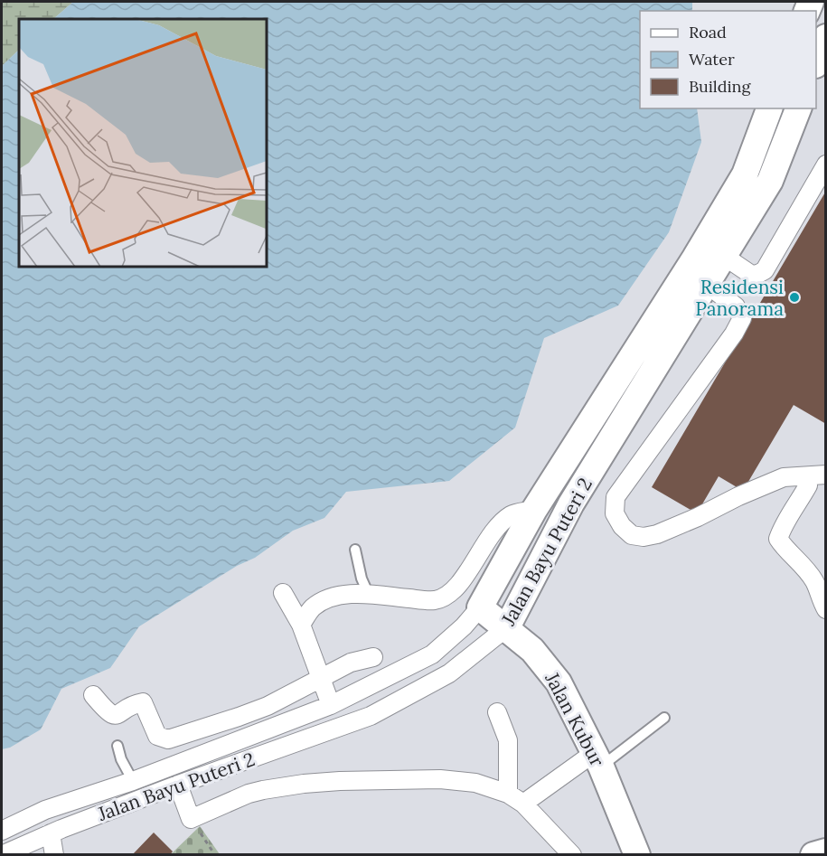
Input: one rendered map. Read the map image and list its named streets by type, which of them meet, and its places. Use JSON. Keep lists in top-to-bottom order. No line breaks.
{"streets":{"street":["Jalan Bayu Puteri 2","Jalan Kubur"]},"crossings":[["Jalan Bayu Puteri 2","Jalan Kubur"]],"places":["Residensi Panorama"],"legend":["Road","Water","Building"]}
